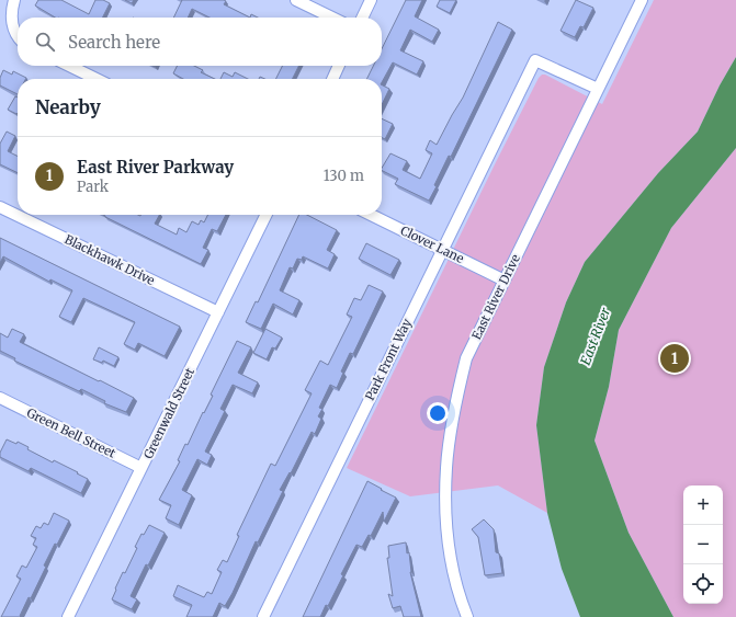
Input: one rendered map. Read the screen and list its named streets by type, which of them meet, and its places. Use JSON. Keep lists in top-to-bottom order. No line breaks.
{"streets":{"street":["Clover Lane","Blackhawk Drive","East River Drive","Park Front Way","Greenwald Street","Green Bell Street"]},"crossings":[["Clover Lane","East River Drive"],["Clover Lane","Park Front Way"],["Blackhawk Drive","Greenwald Street"],["East River Drive","Park Front Way"],["Greenwald Street","Green Bell Street"]],"water":["East River"],"page":{"search":"Search here","heading":"Nearby","list":[{"mark":"1","name":"East River Parkway","note":"Park","value":"130 m"}],"pins":"1","map_buttons":["+","−"]}}
